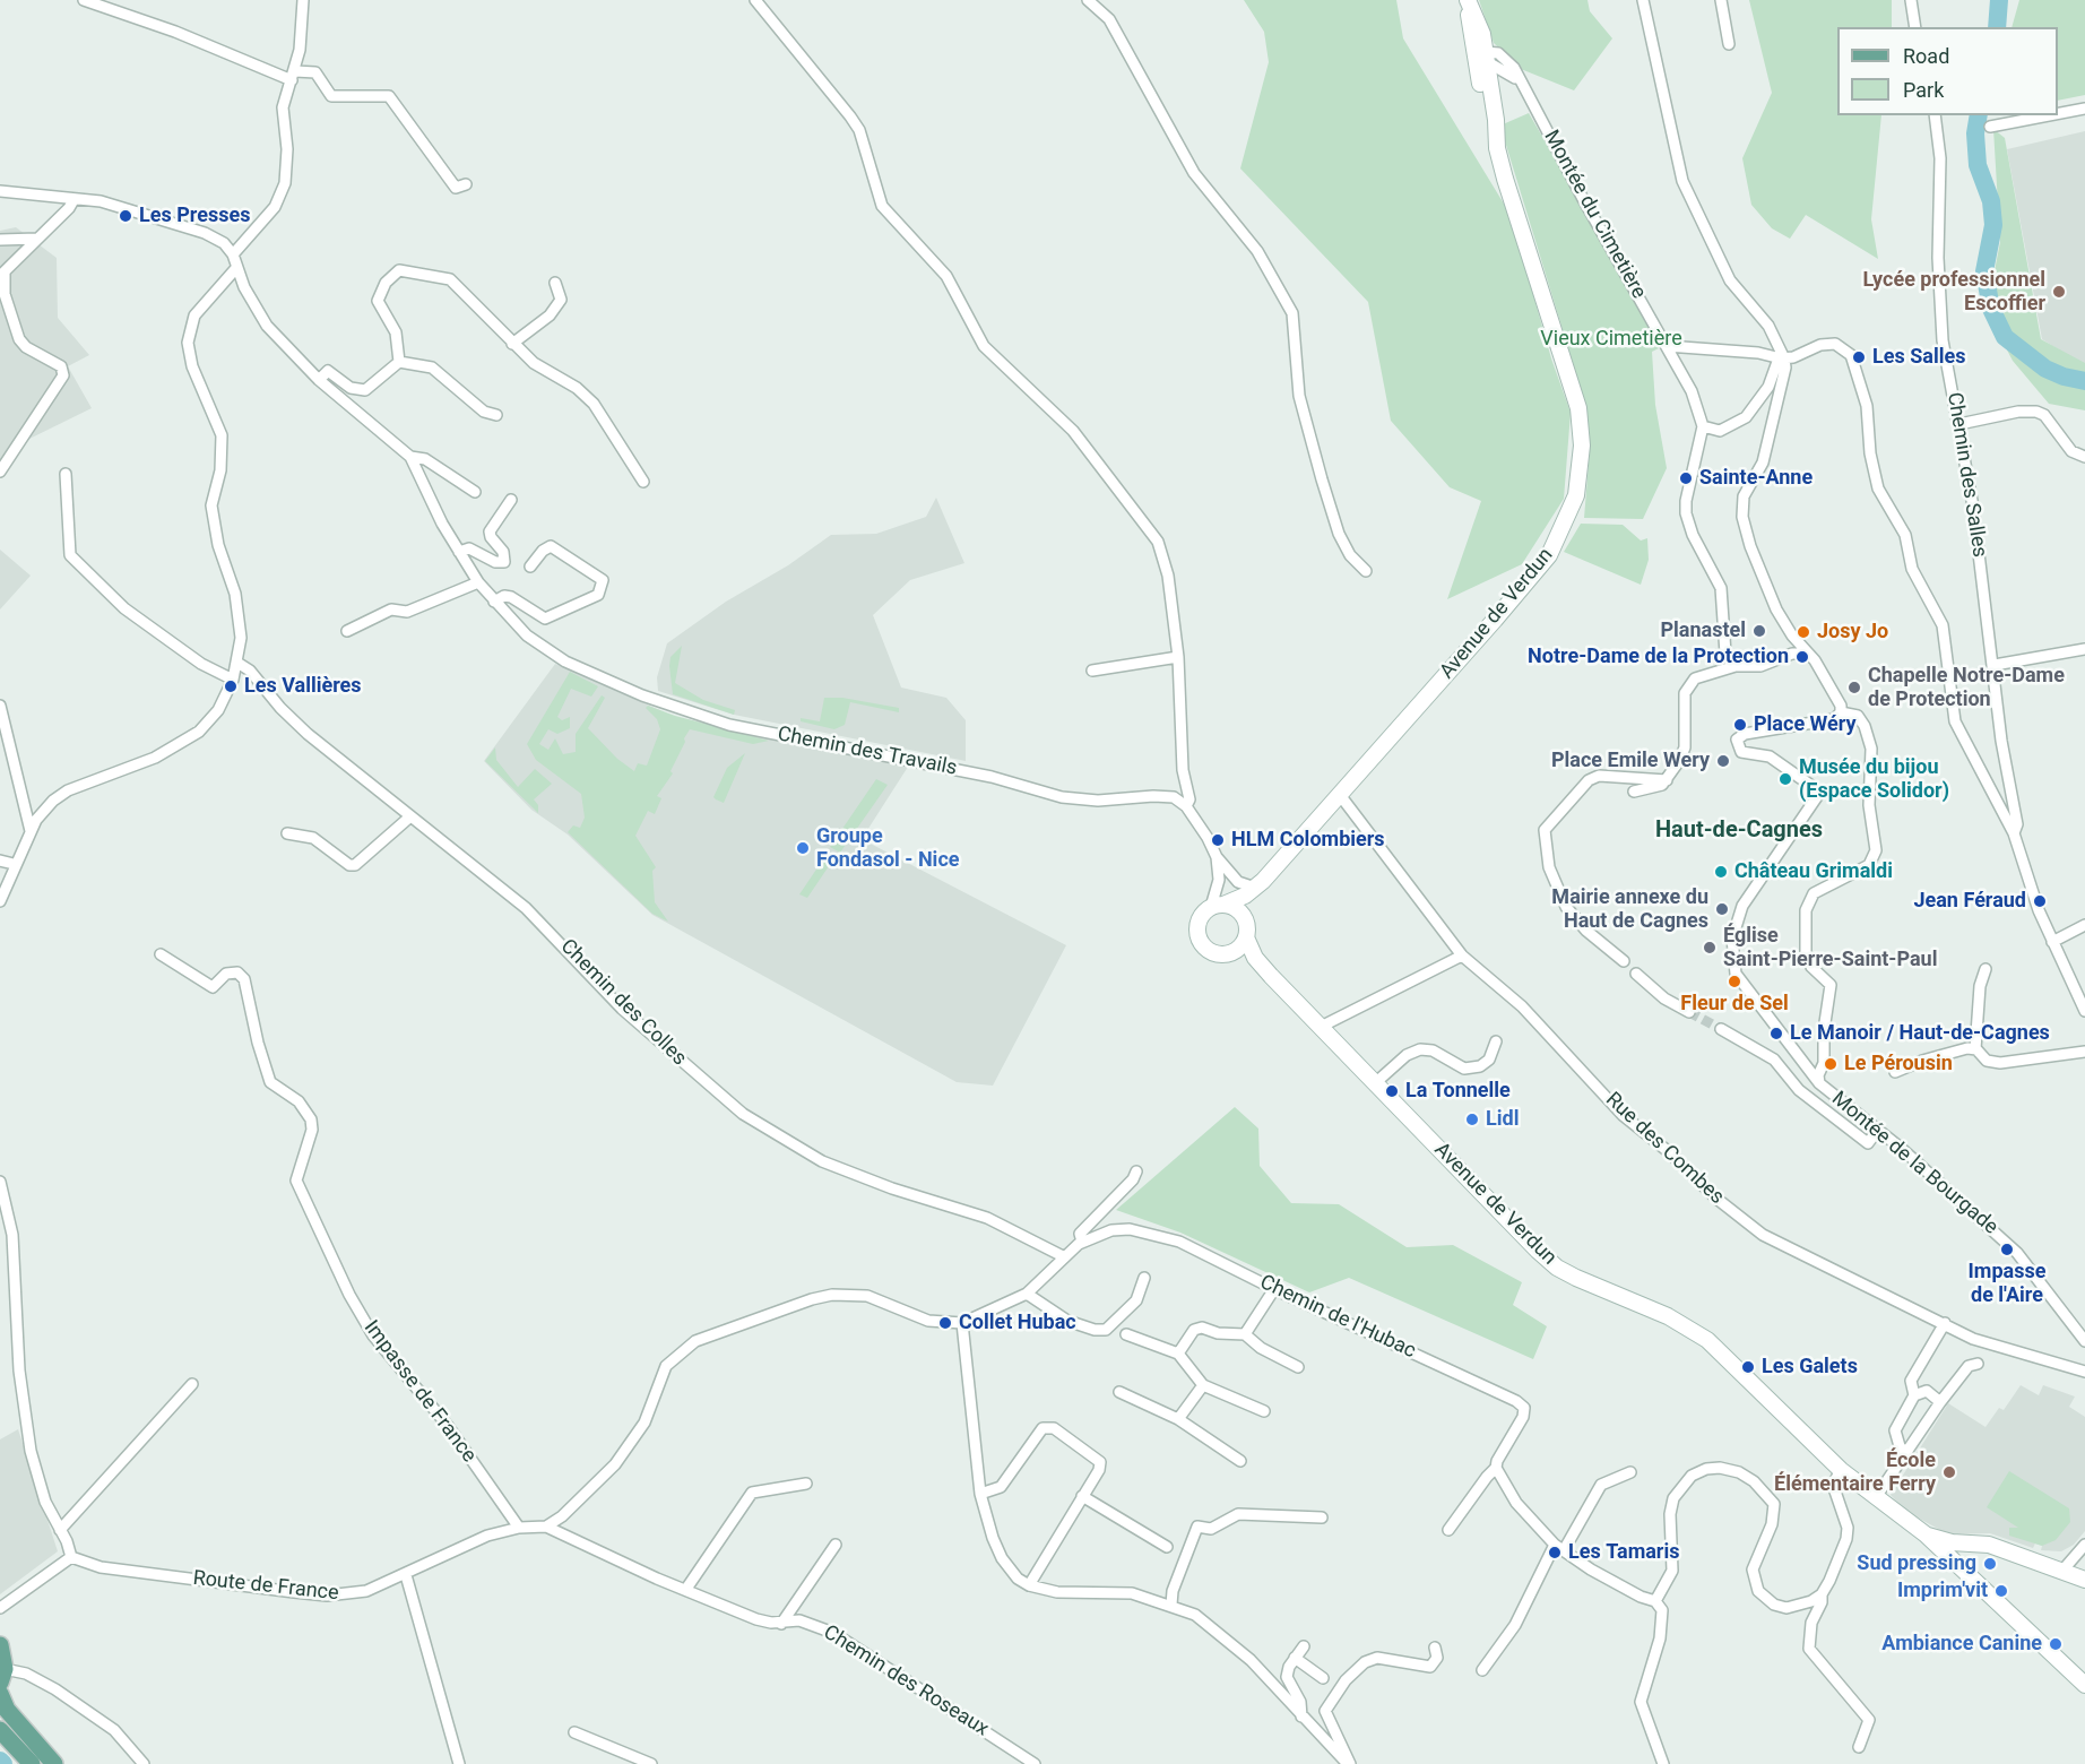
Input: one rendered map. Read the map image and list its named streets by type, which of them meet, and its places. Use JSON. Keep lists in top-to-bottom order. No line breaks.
{"streets":{"main road":["Avenue de Verdun"],"street":["Montée du Cimetière","Chemin des Salles","Chemin des Travails","Chemin des Colles","Rue des Combes","Montée de la Bourgade","Chemin de l'Hubac","Impasse de France","Route de France","Chemin des Roseaux"]},"crossings":[["Montée du Cimetière","Avenue de Verdun"],["Avenue de Verdun","Rue des Combes"],["Impasse de France","Route de France"],["Route de France","Chemin des Roseaux"]],"districts":["Haut-de-Cagnes"],"parks":["Vieux Cimetière"],"places":["Les Presses","Lycée professionnel Escoffier","Les Salles","Sainte-Anne","Planastel","Josy Jo","Notre-Dame de la Protection","Les Vallières","Chapelle Notre-Dame de Protection","Place Wéry","Place Emile Wery","Musée du bijou (Espace Solidor)","HLM Colombiers","Groupe Fondasol - Nice","Château Grimaldi","Jean Féraud","Mairie annexe du Haut de Cagnes","Église Saint-Pierre-Saint-Paul","Fleur de Sel","Le Manoir / Haut-de-Cagnes","Le Pérousin","La Tonnelle","Lidl","Impasse de l'Aire","Collet Hubac","Les Galets","École Élémentaire Ferry","Les Tamaris","Sud pressing","Imprim'vit","Ambiance Canine"],"legend":["Road","Park"]}
